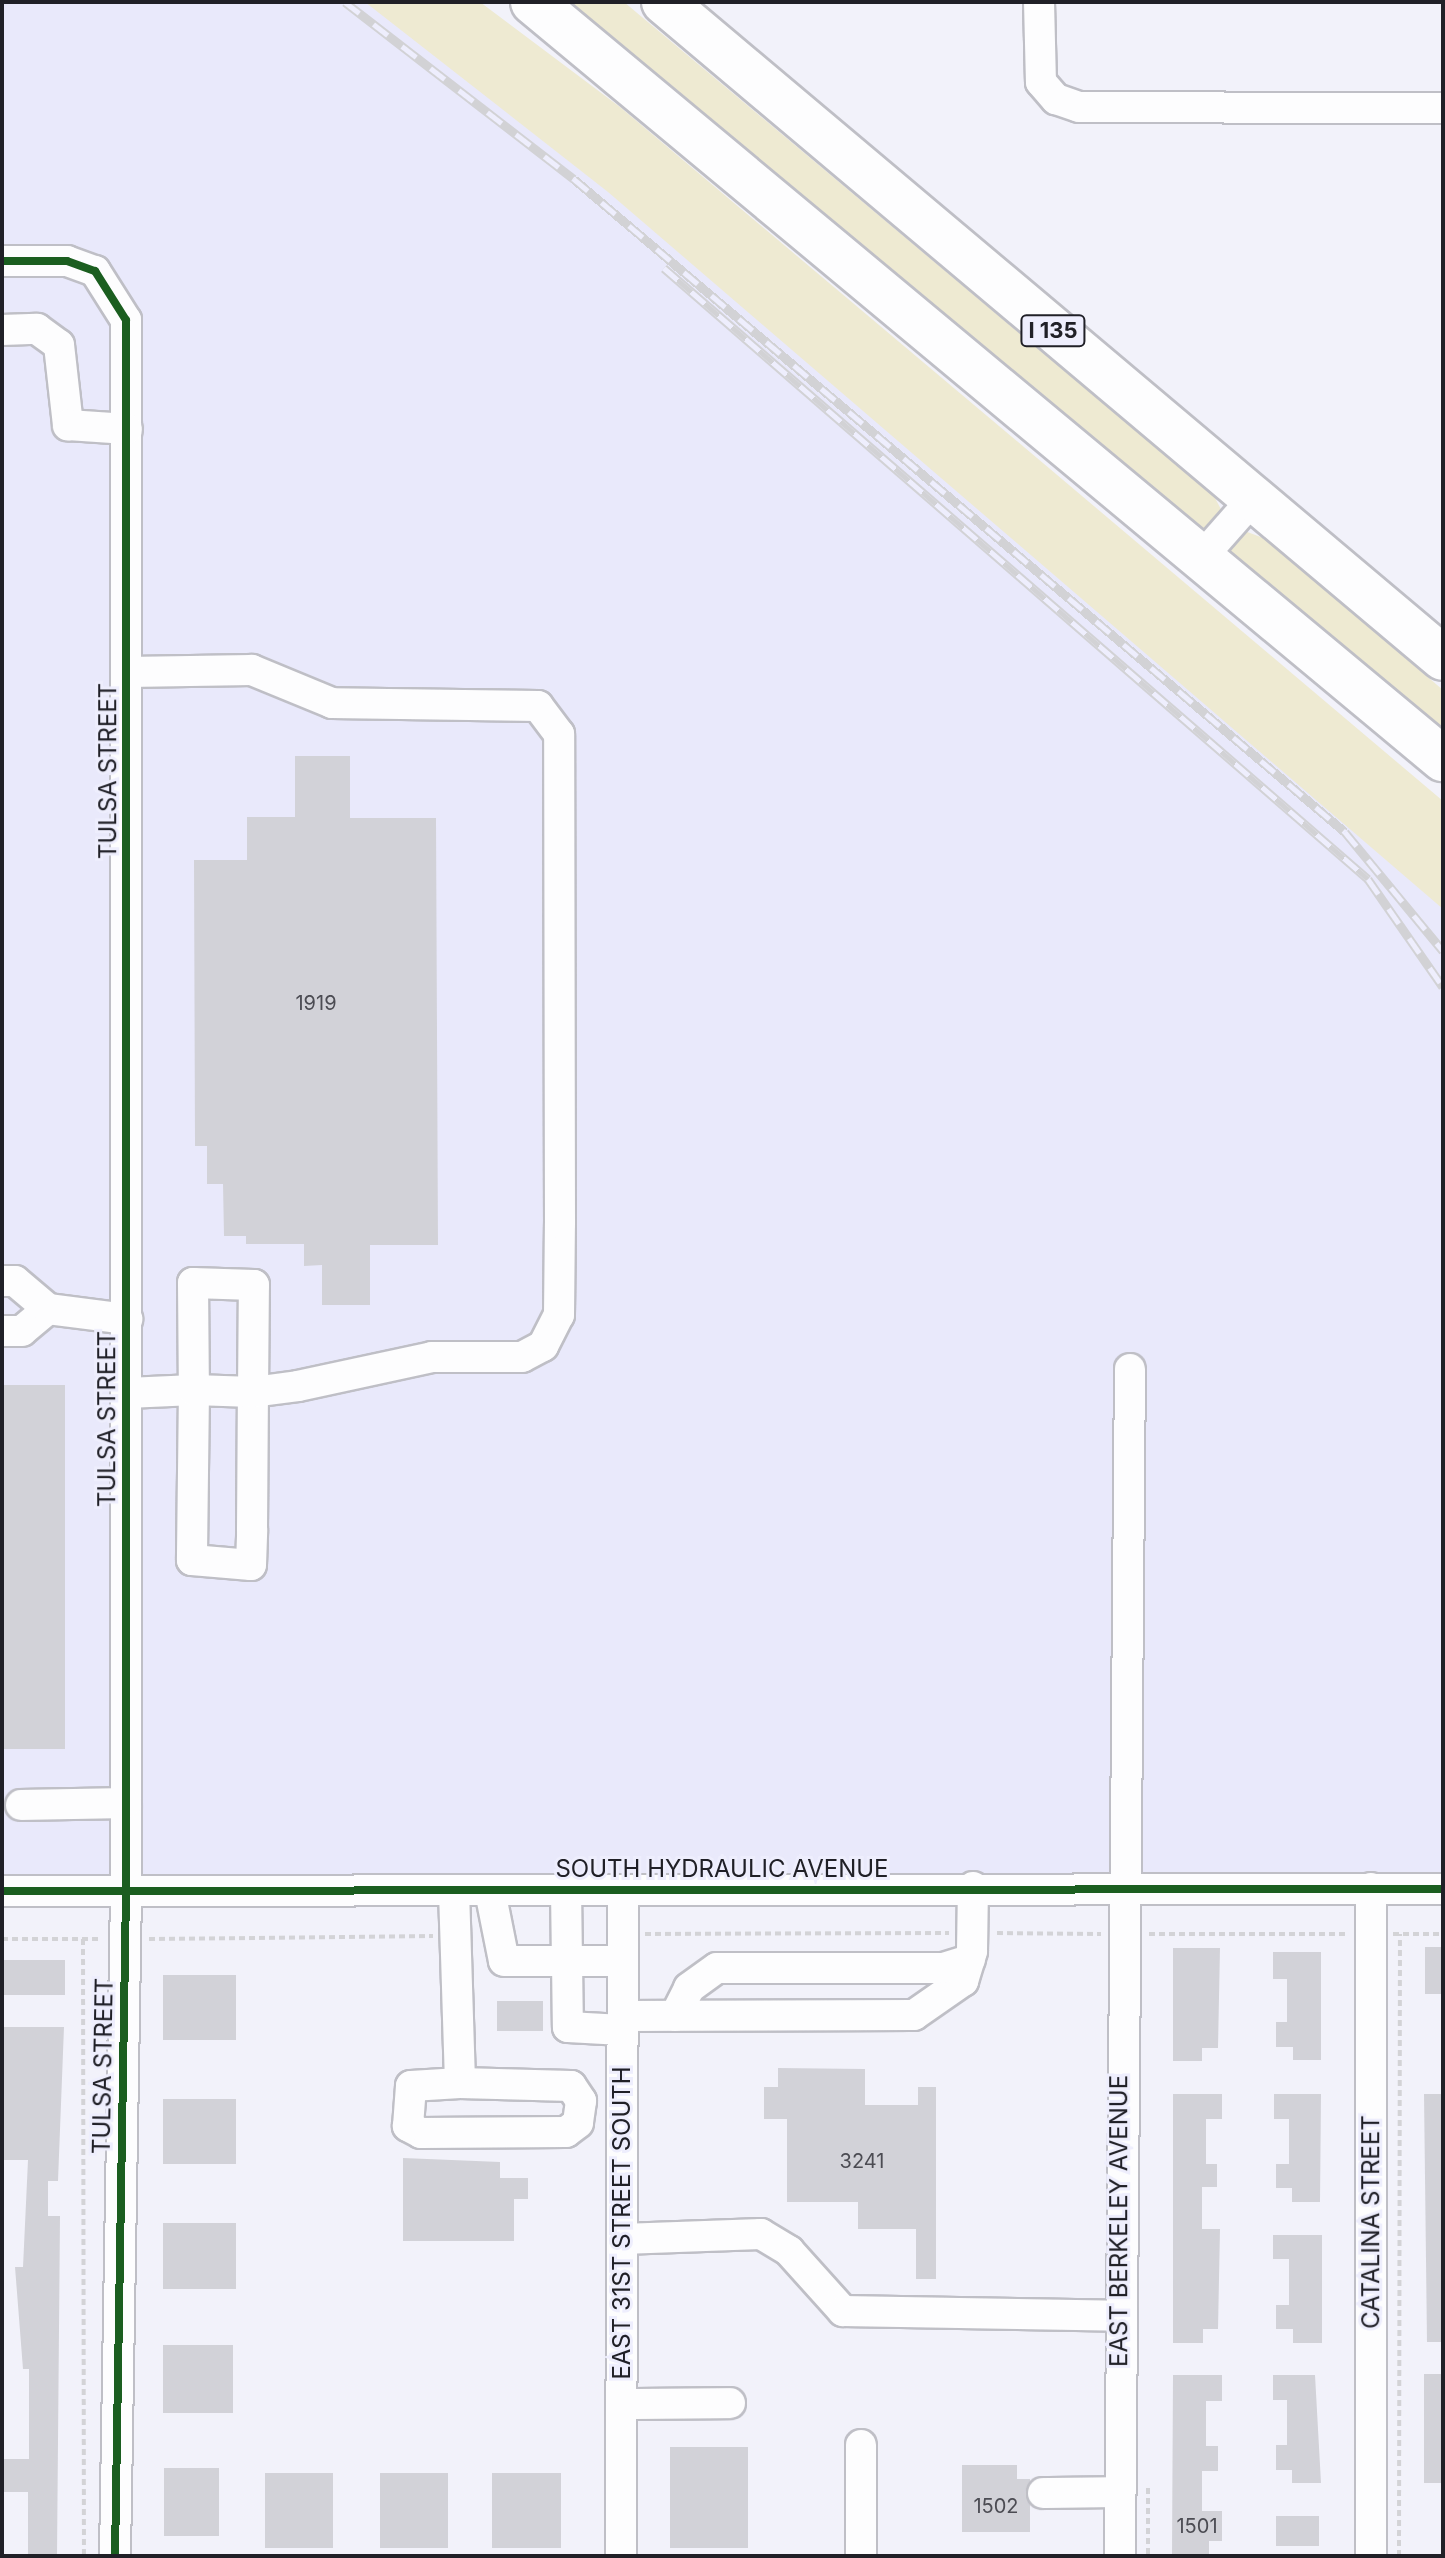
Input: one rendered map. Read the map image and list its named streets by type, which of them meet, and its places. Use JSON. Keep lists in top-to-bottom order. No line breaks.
{"streets":{"highway":["I 135"],"street":["TULSA STREET","SOUTH HYDRAULIC AVENUE","EAST BERKELEY AVENUE","CATALINA STREET","EAST 31ST STREET SOUTH"]},"crossings":[["TULSA STREET","SOUTH HYDRAULIC AVENUE"],["SOUTH HYDRAULIC AVENUE","EAST BERKELEY AVENUE"],["SOUTH HYDRAULIC AVENUE","CATALINA STREET"],["SOUTH HYDRAULIC AVENUE","EAST 31ST STREET SOUTH"]],"house_numbers":["1919","3241","1502","1501"]}
